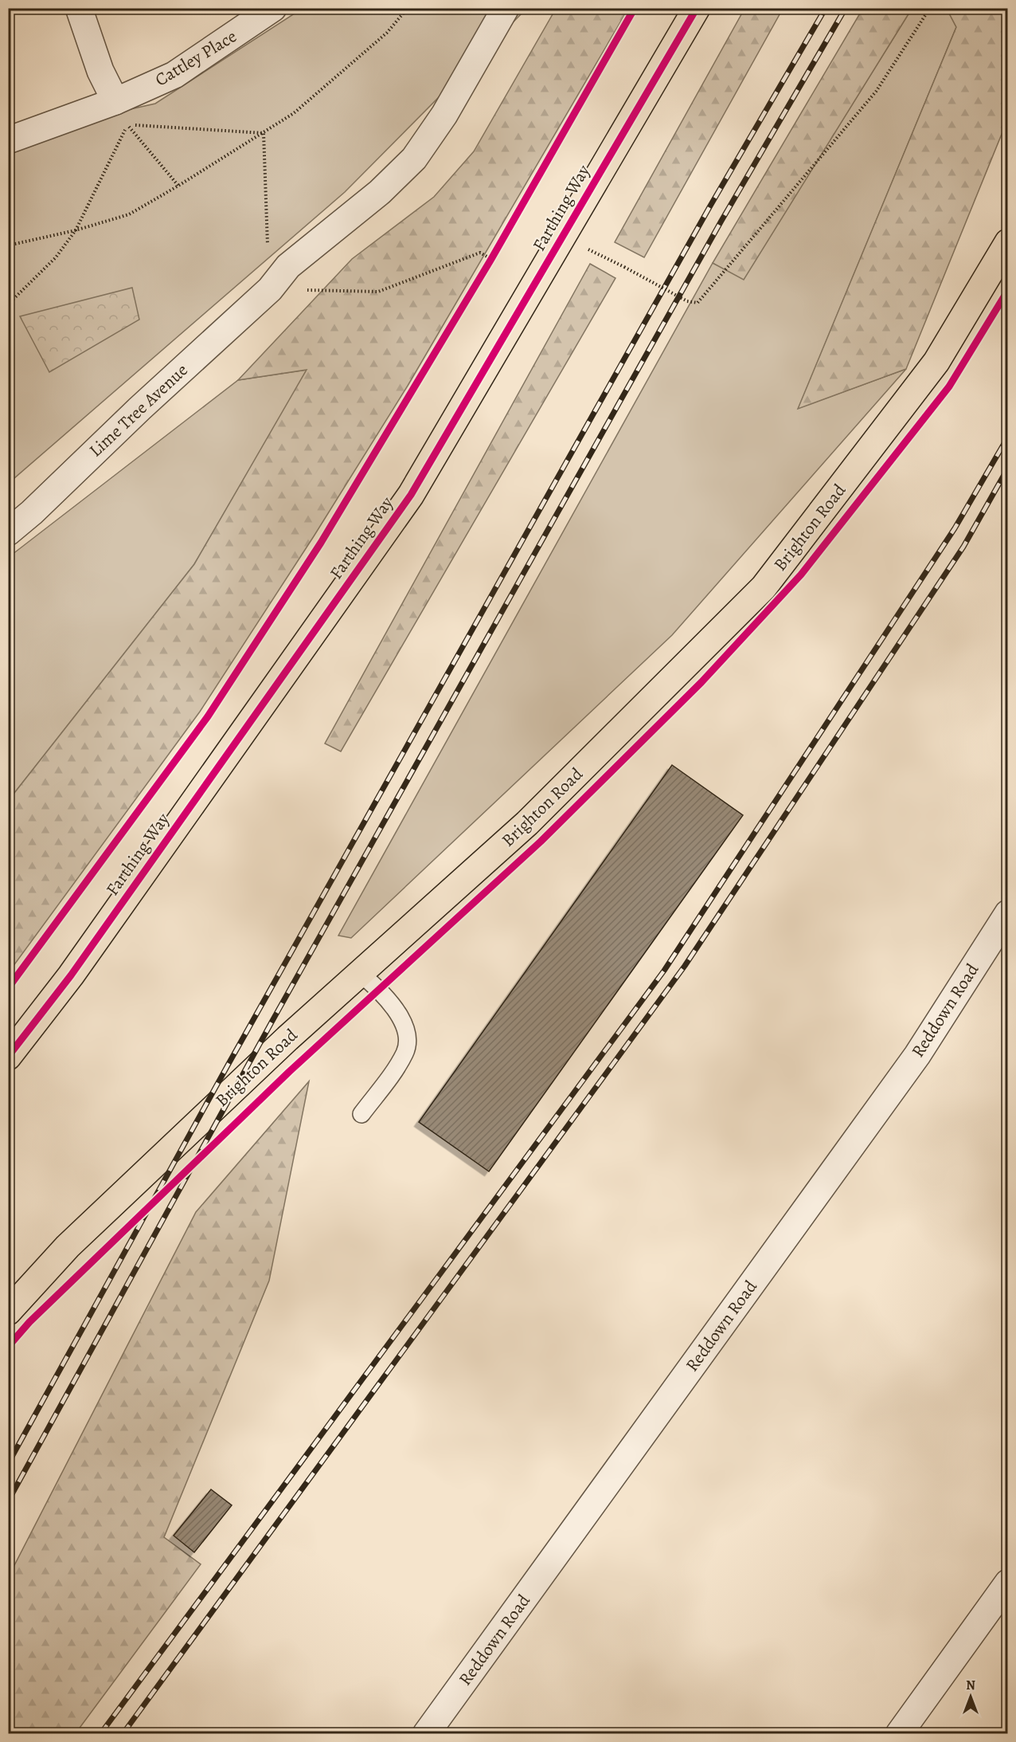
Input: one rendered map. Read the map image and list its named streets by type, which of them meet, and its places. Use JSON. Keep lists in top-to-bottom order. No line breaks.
{"streets":{"main road":["Farthing Way","Brighton Road"],"street":["Cattley Place","Lime Tree Avenue","Reddown Road"]},"north":"top"}
